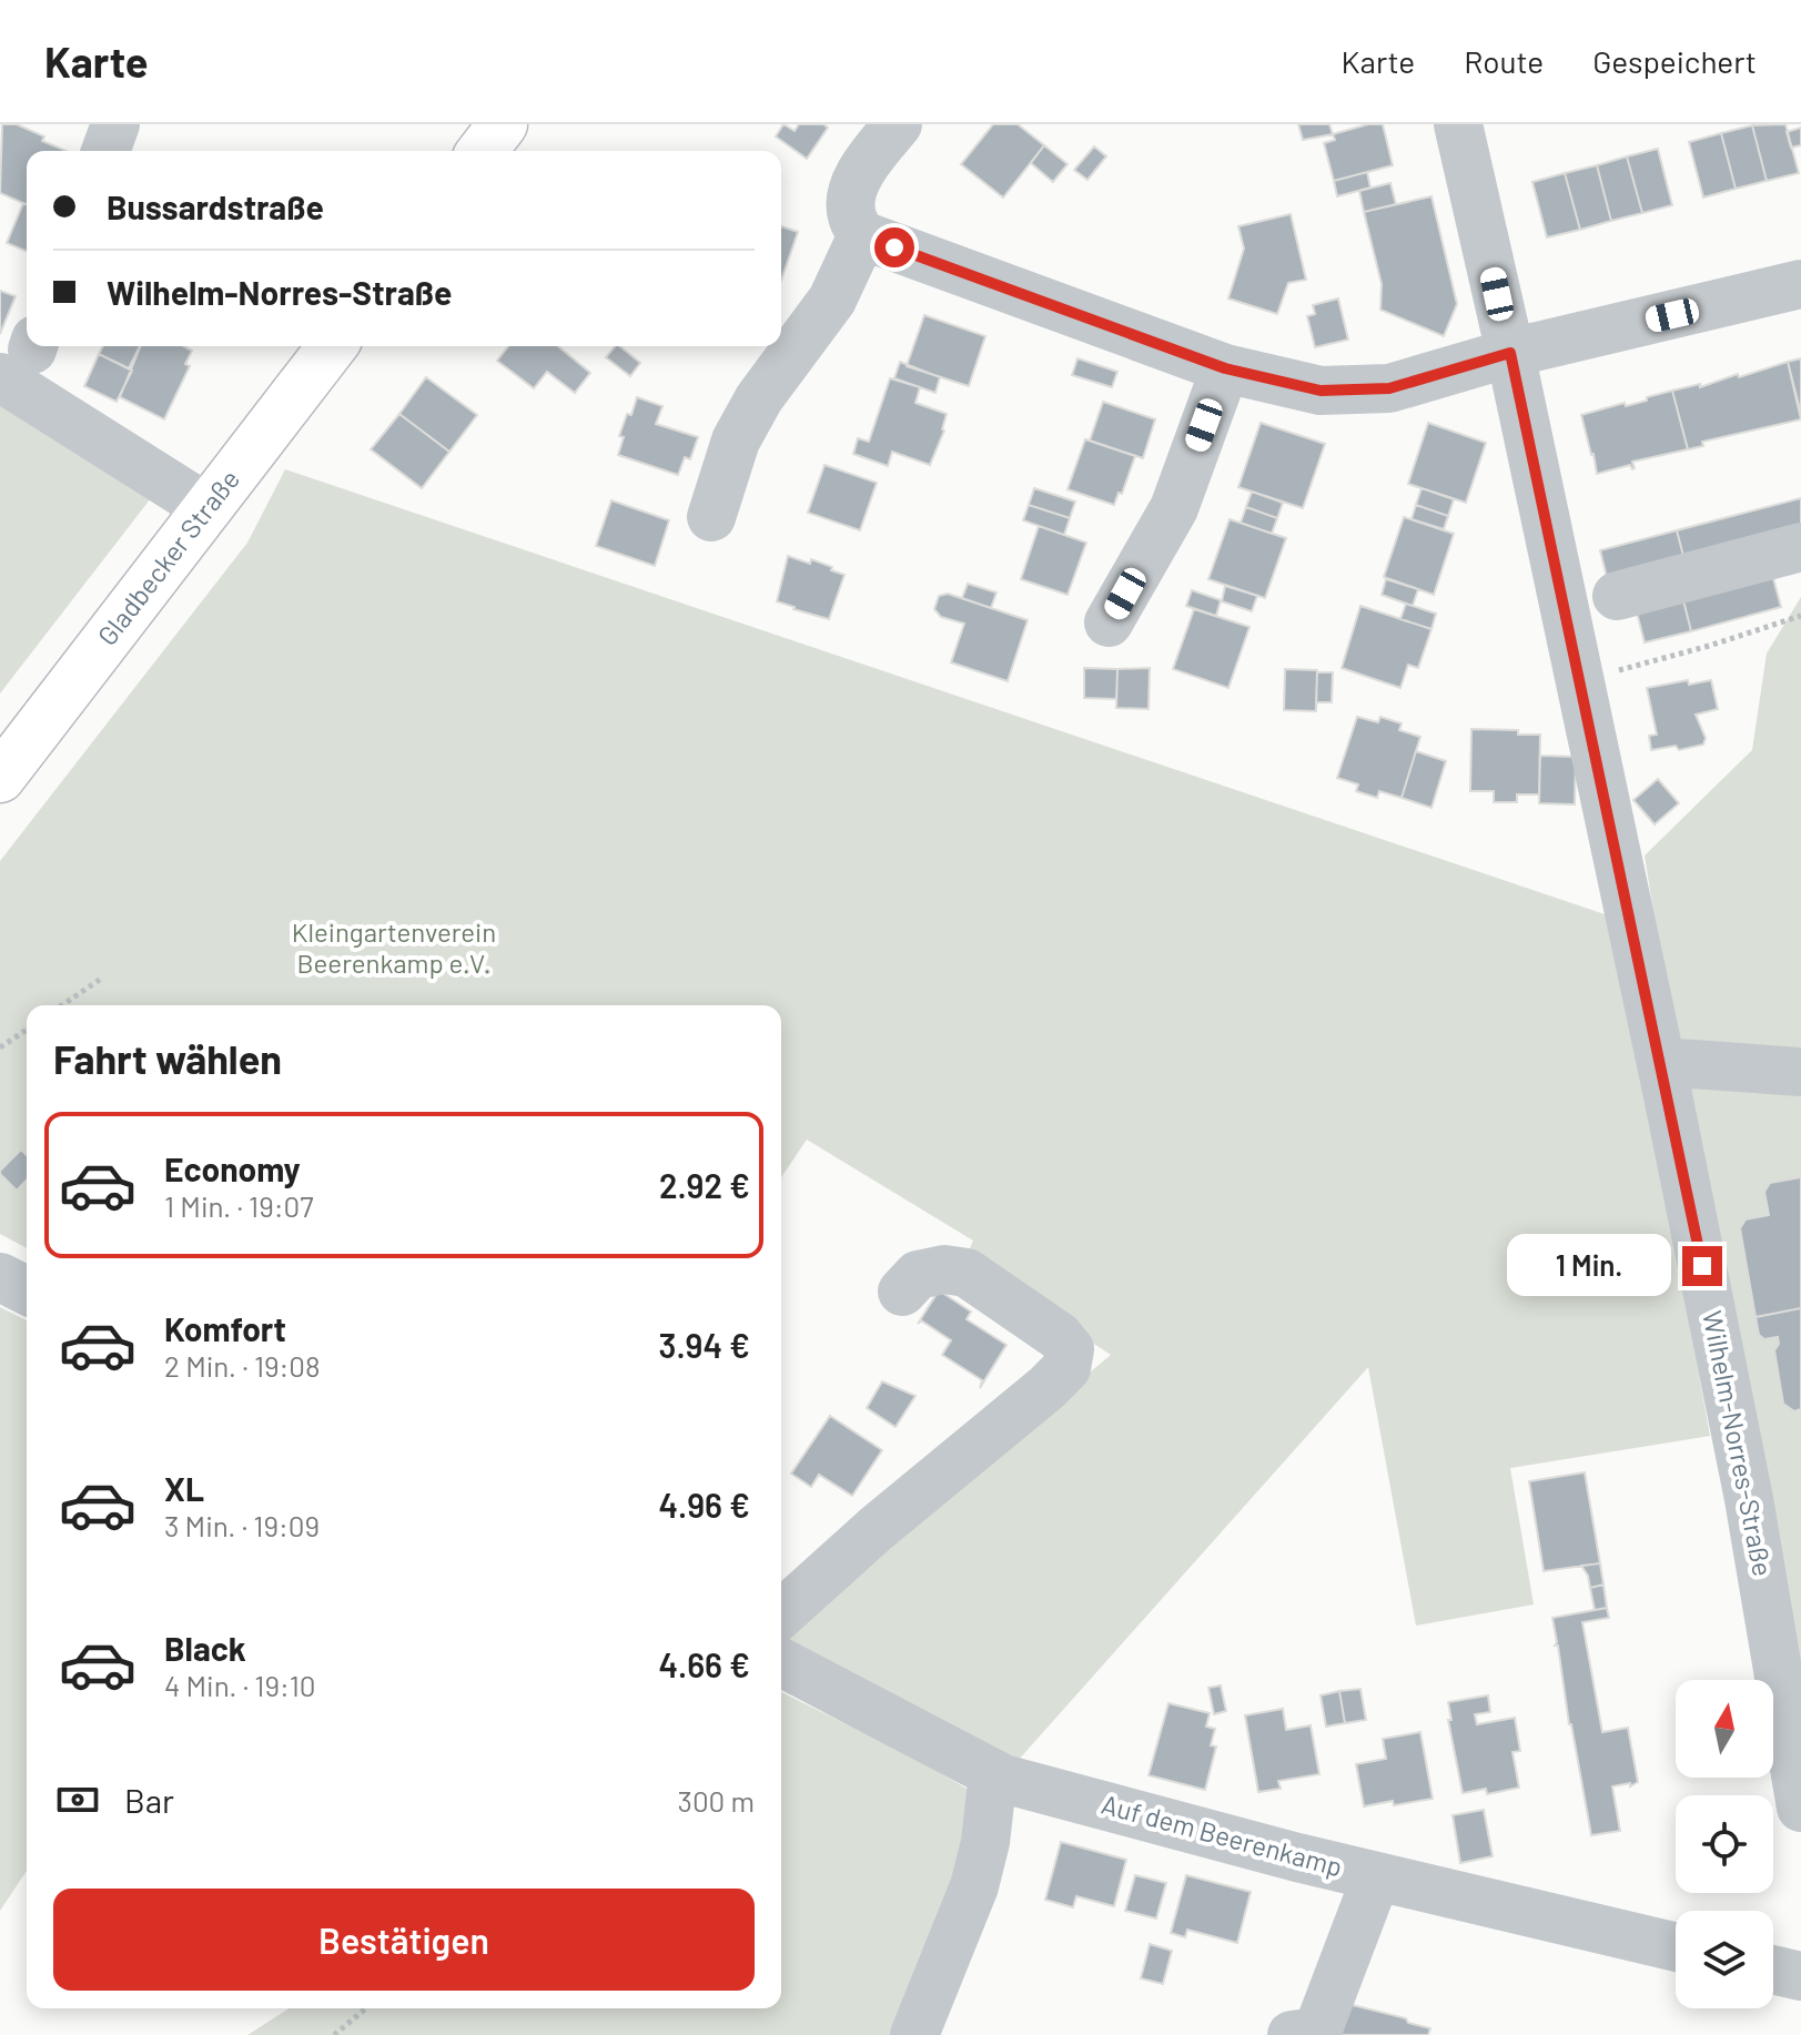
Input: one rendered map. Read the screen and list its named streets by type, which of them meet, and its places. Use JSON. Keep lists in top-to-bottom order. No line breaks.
{"streets":{"main road":["Gladbecker Straße"],"street":["Wilhelm-Norres-Straße","Auf dem Beerenkamp"]},"parks":["Kleingartenverein Beerenkamp e.V."],"north":"top","page":{"header":"Karte","nav":["Karte","Route","Gespeichert"],"banner":["Bussardstraße","Wilhelm-Norres-Straße"],"heading":"Fahrt wählen","list":[{"name":"Economy","note":"1 Min. · 19:07","value":"2.92 €"},{"name":"Komfort","note":"2 Min. · 19:08","value":"3.94 €"},{"name":"XL","note":"3 Min. · 19:09","value":"4.96 €"},{"name":"Black","note":"4 Min. · 19:10","value":"4.66 €"}],"bubble":"1 Min.","pay":["Bar","300 m"],"buttons":"Bestätigen"}}
